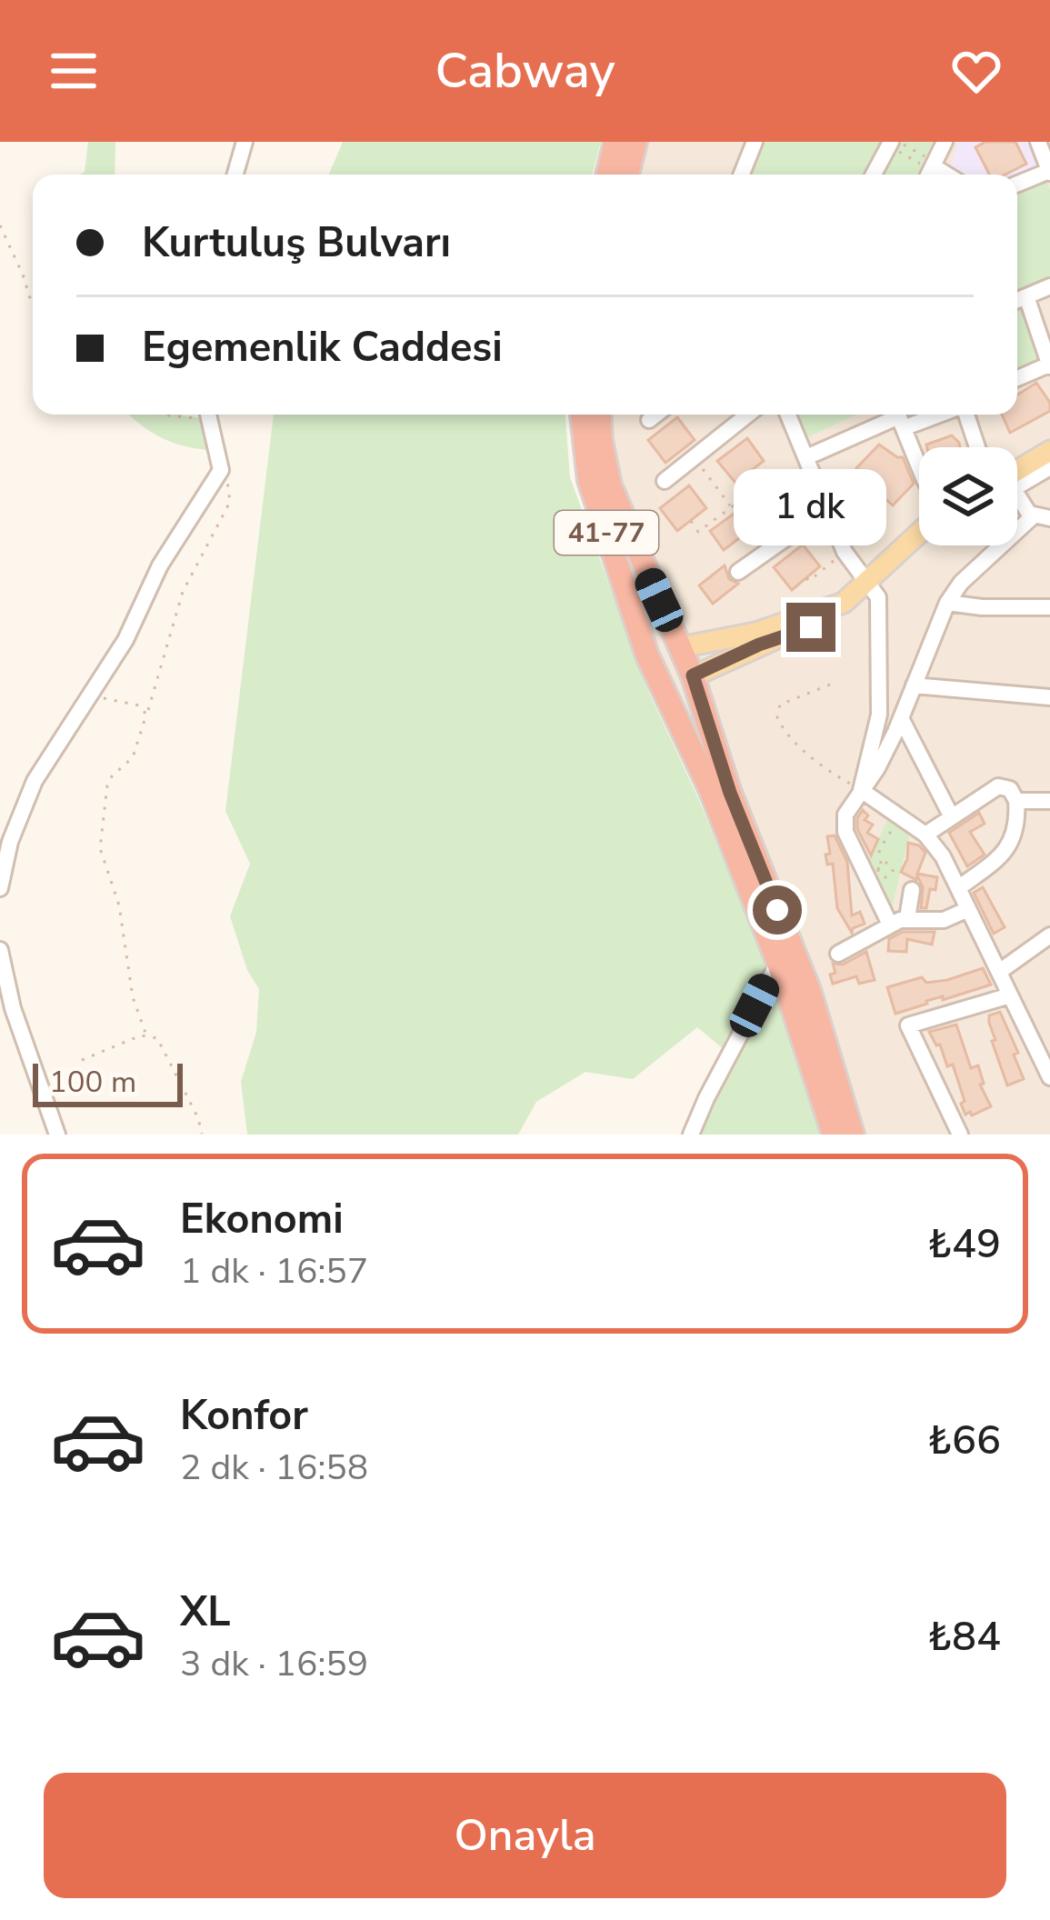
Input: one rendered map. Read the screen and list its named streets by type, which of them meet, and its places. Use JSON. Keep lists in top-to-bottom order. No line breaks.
{"streets":{"highway":["41-77"]},"scale_bar":"100 m","page":{"header":"Cabway","banner":["Kurtuluş Bulvarı","Egemenlik Caddesi"],"bubble":"1 dk","scale":"100 m","list":[{"name":"Ekonomi","note":"1 dk · 16:57","value":"₺49"},{"name":"Konfor","note":"2 dk · 16:58","value":"₺66"},{"name":"XL","note":"3 dk · 16:59","value":"₺84"}],"buttons":"Onayla"}}
